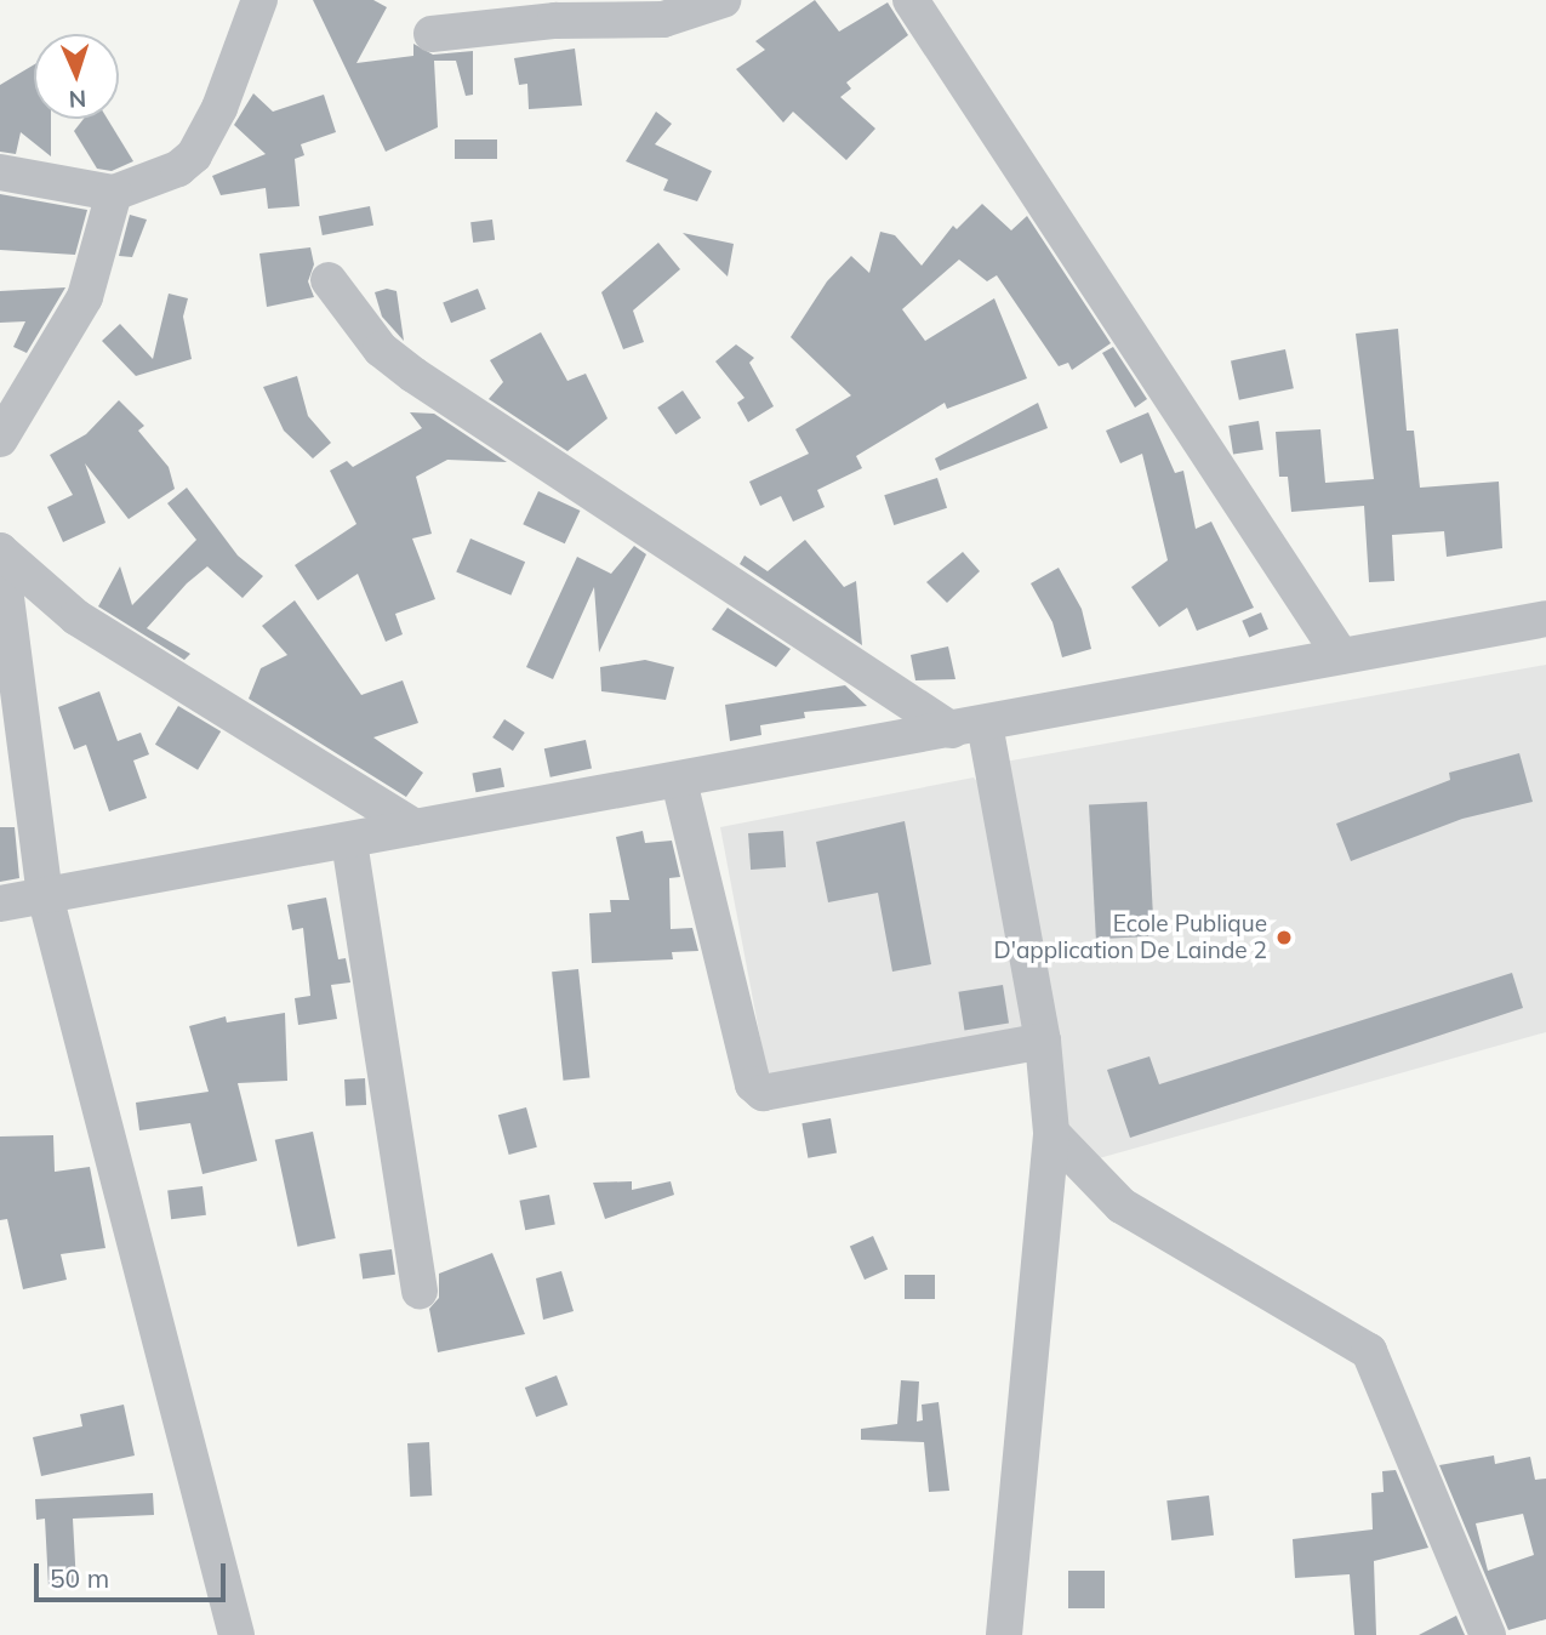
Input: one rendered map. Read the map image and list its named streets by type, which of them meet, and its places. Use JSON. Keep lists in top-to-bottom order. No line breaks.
{"places":["Ecole Publique D'application De Lainde 2"],"scale_bar":"50 m","north":"bottom"}
